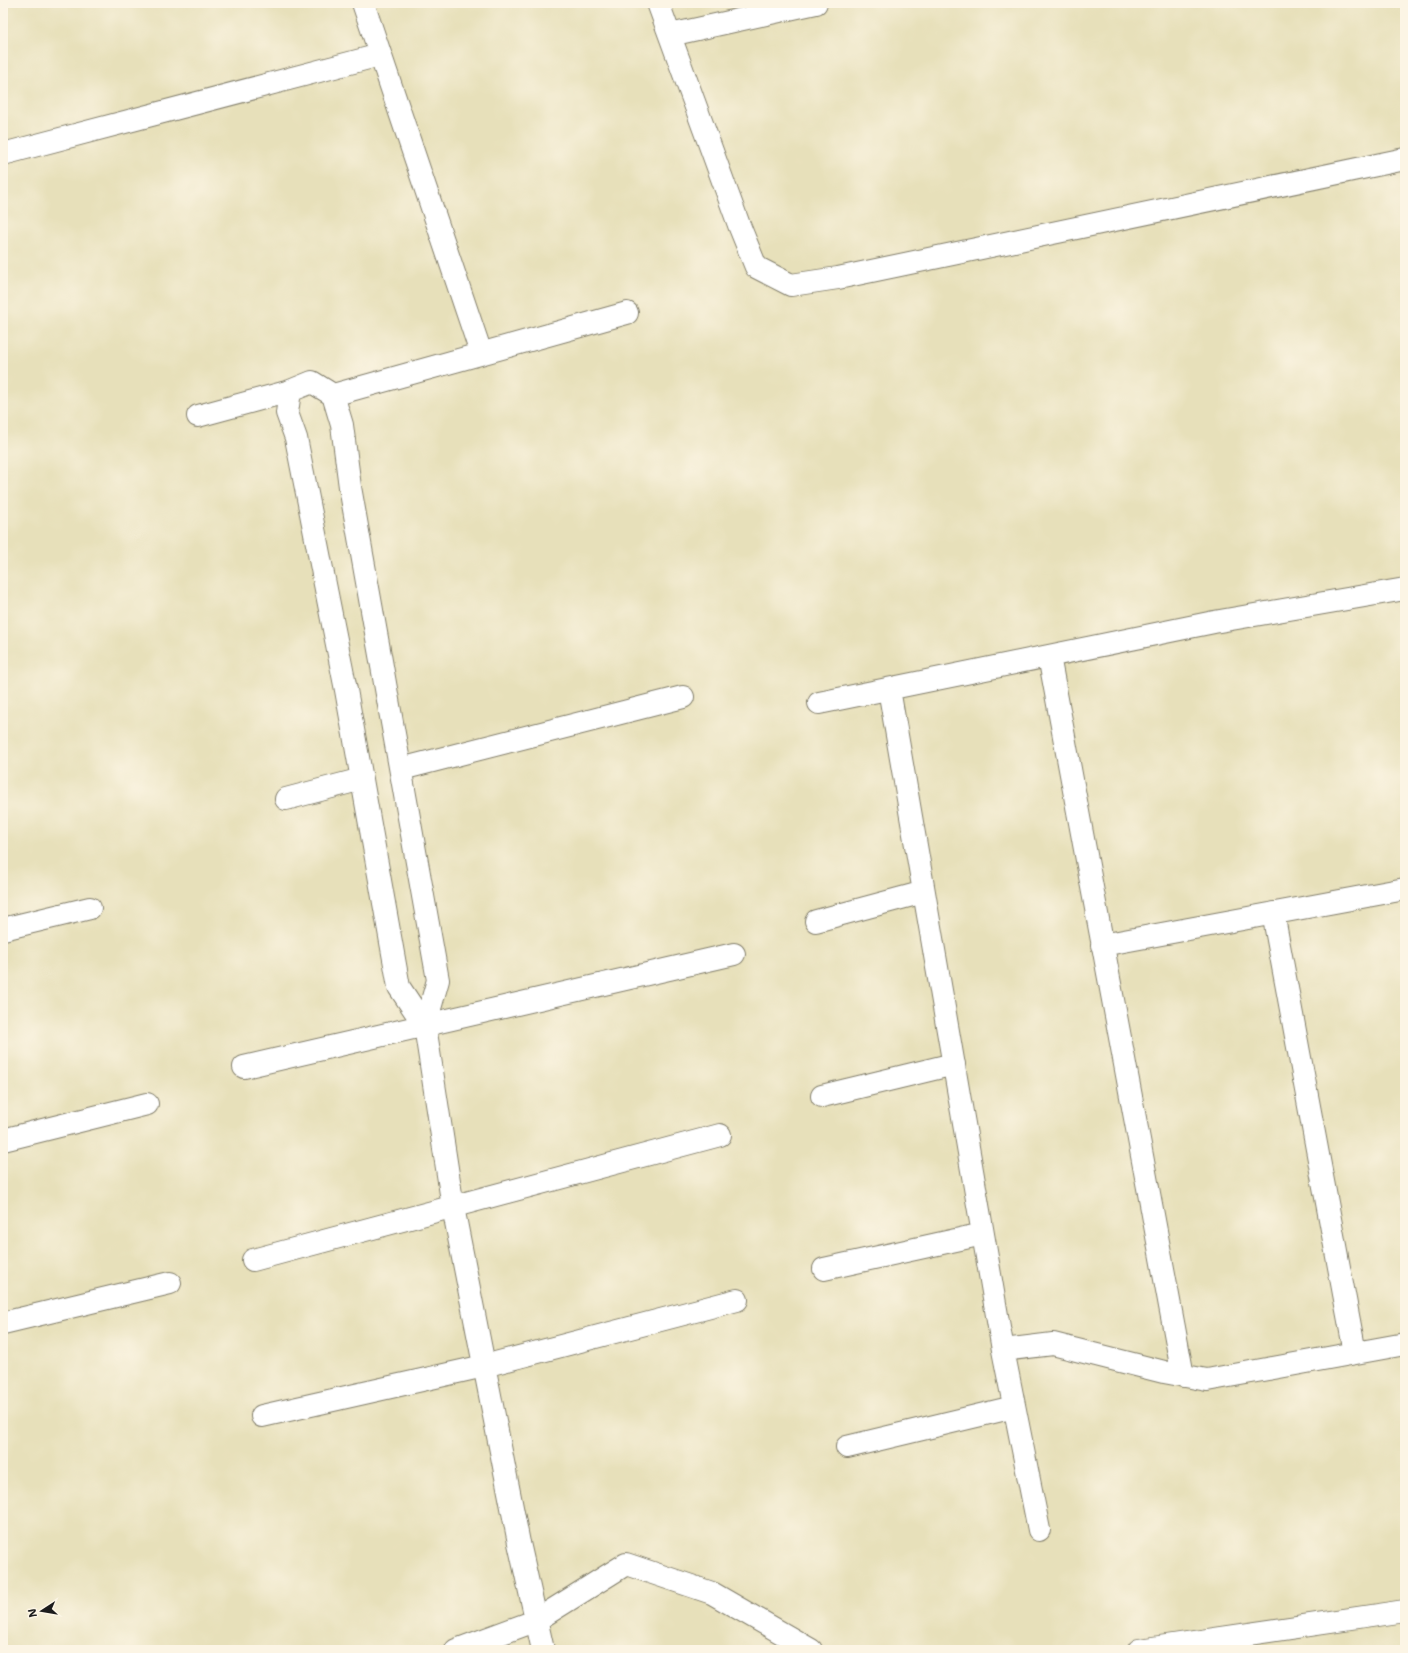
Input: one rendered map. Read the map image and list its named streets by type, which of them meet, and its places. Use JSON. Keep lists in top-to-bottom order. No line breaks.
{"north":"left"}
